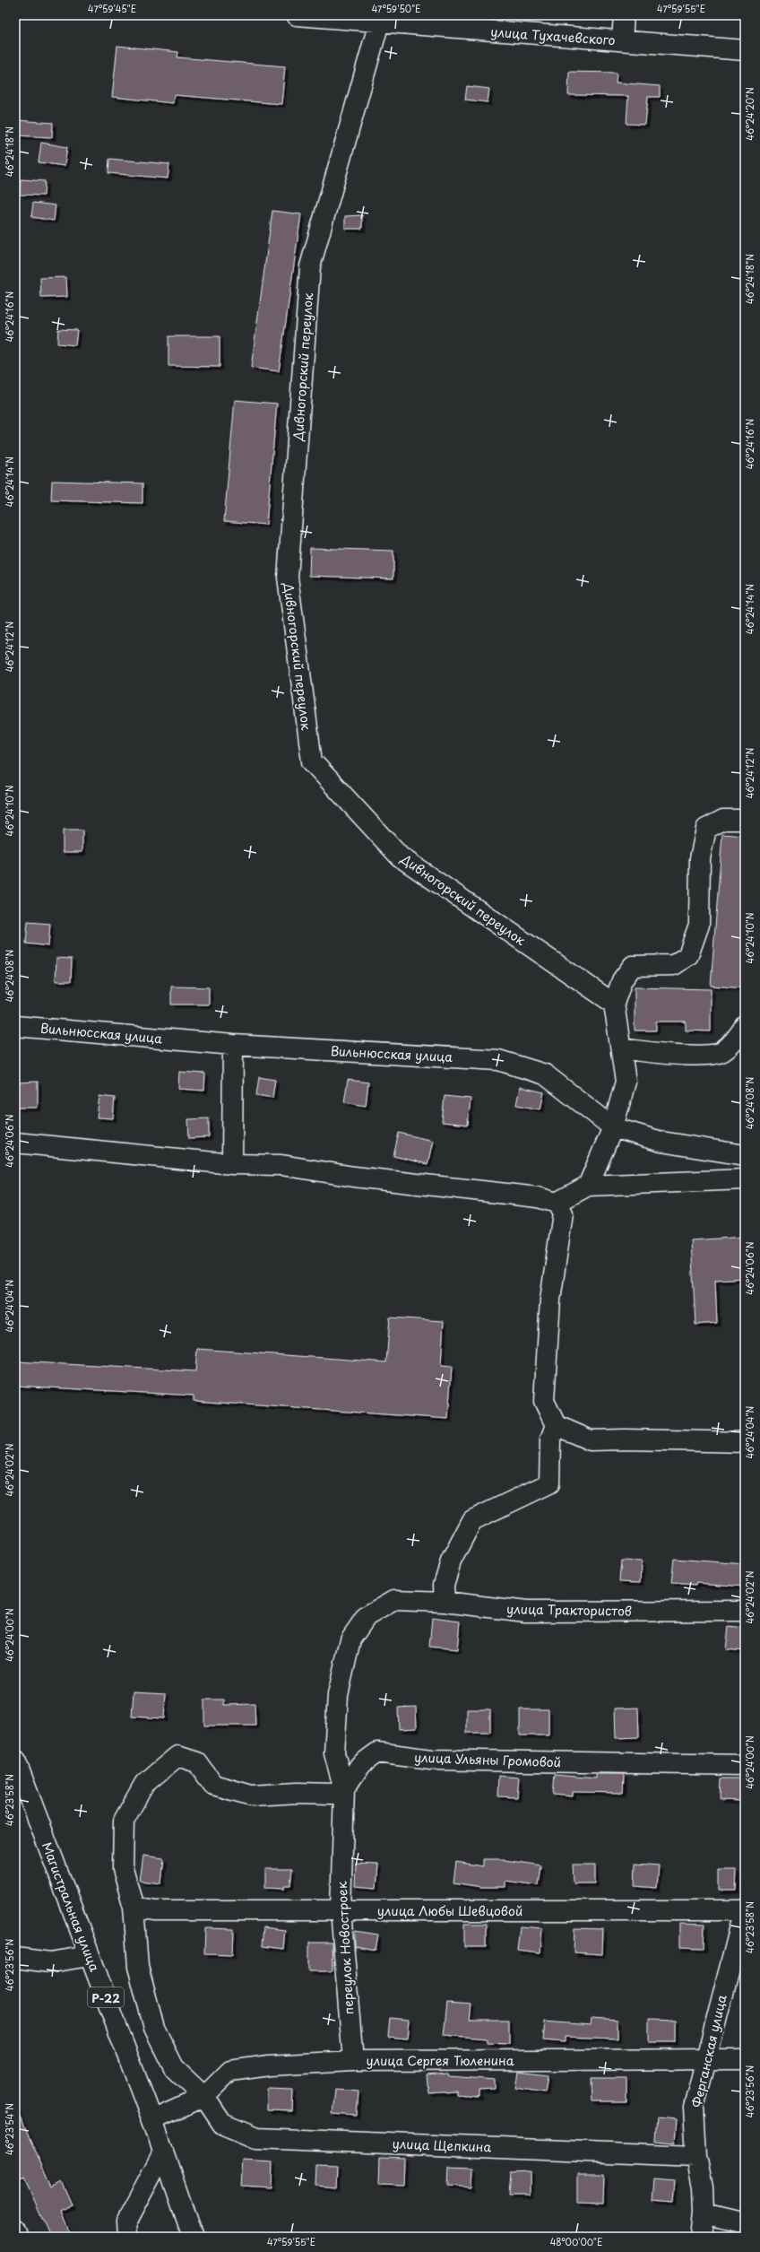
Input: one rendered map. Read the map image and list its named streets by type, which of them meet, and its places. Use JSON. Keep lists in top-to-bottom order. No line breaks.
{"streets":{"main road":["улица Тухачевского","Дивногорский переулок","Вильнюсская улица","улица Трактористов","улица Ульяны Громовой","Магистральная улица","улица Любы Шевцовой","переулок Новостроек","Р-22","Ферганская улица","улица Сергея Тюленина","улица Щепкина"]},"crossings":[["улица Тухачевского","Дивногорский переулок"],["улица Трактористов","переулок Новостроек"],["улица Ульяны Громовой","переулок Новостроек"],["Магистральная улица","улица Сергея Тюленина"],["улица Любы Шевцовой","переулок Новостроек"],["улица Любы Шевцовой","Ферганская улица"],["улица Любы Шевцовой","улица Щепкина"],["переулок Новостроек","улица Сергея Тюленина"],["Ферганская улица","улица Сергея Тюленина"],["Ферганская улица","улица Щепкина"],["улица Сергея Тюленина","улица Щепкина"]],"coordinates":["47°59'45\"E","47°59'50\"E","47°59'55\"E","46°24'20\"N","46°24'18\"N","46°24'16\"N","46°24'14\"N","46°24'12\"N","46°24'10\"N","46°24'08\"N","46°24'06\"N","46°24'04\"N","46°24'02\"N","46°24'00\"N","46°23'58\"N","46°23'56\"N","46°23'54\"N","48°00'00\"E"]}
